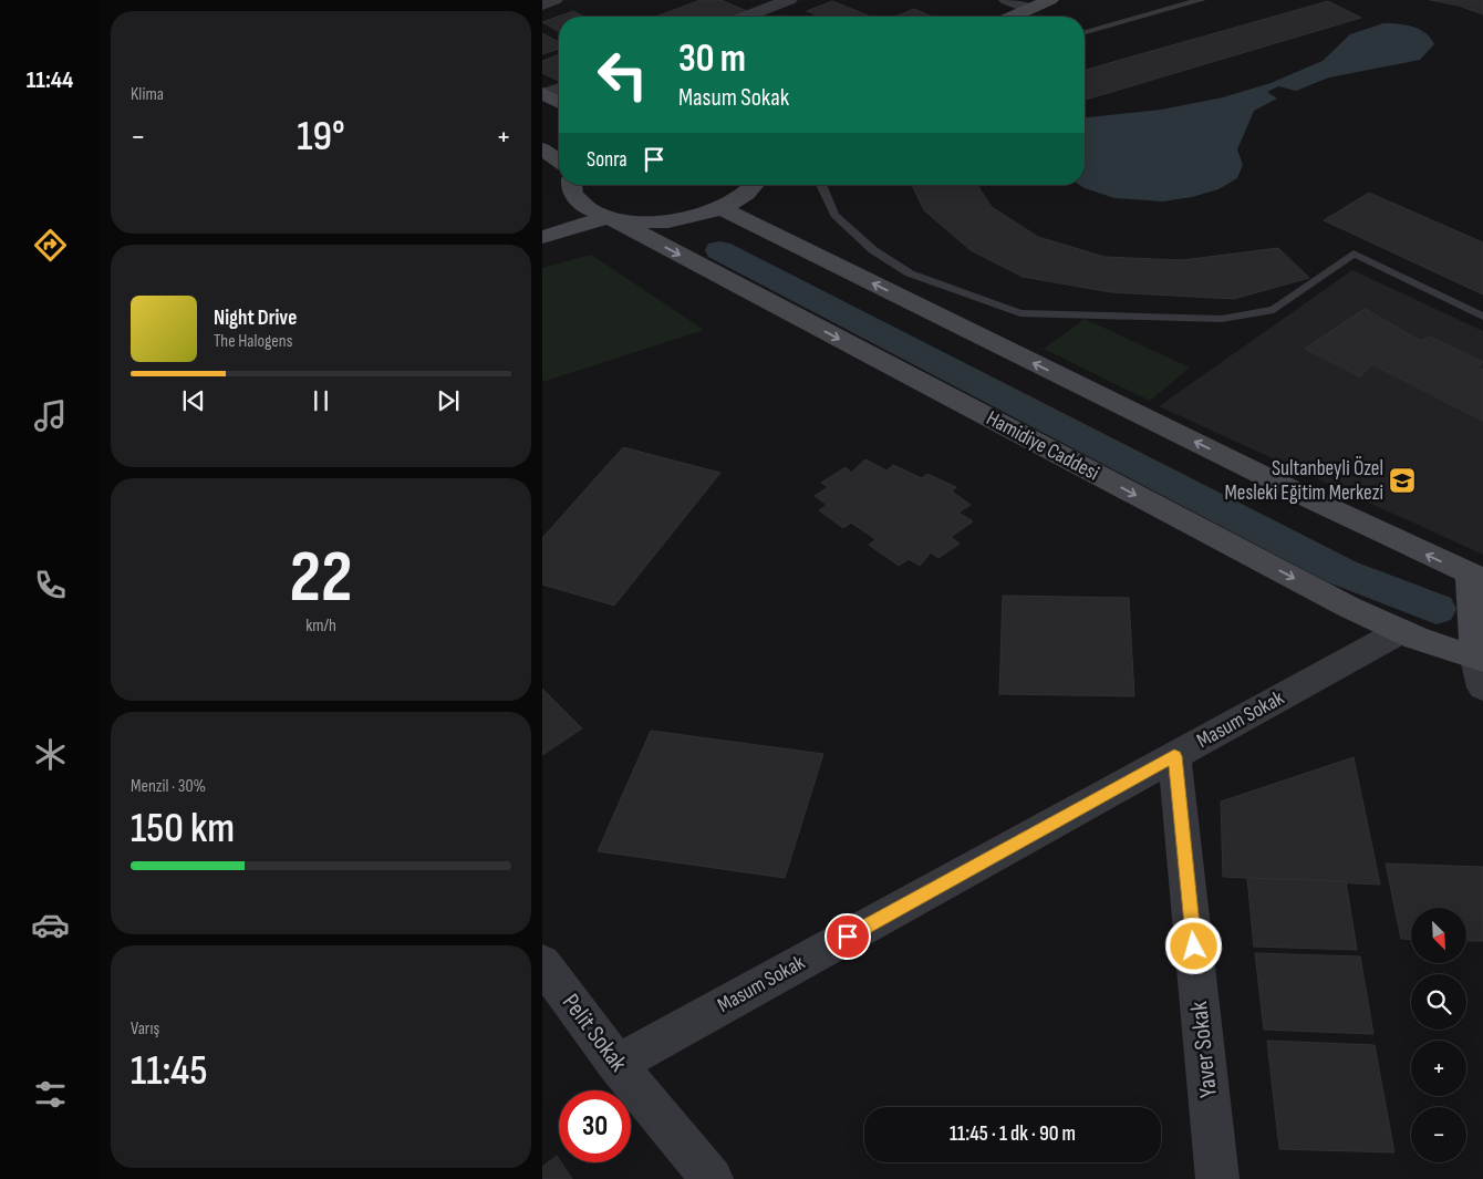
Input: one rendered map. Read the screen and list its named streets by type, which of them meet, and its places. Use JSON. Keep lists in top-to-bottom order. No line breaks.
{"streets":{"street":["Hamidiye Caddesi","Masum Sokak","Pelit Sokak","Yaver Sokak"]},"crossings":[["Hamidiye Caddesi","Masum Sokak"],["Masum Sokak","Pelit Sokak"],["Masum Sokak","Yaver Sokak"]],"places":{"school or university":["Sultanbeyli Özel Mesleki Eğitim Merkezi"]},"north":"bottom right","page":{"tabs":"11:44","tile":["Klima",["22","km/h"],["Menzil · 30%","150 km"],["Varış","11:45"]],"turn":["30 m","Masum Sokak"],"heat":["−","19°","+"],"then":"Sonra","song":["Night Drive","The Halogens"],"map_buttons":["+","−"],"limit":"30","trip":"11:45 · 1 dk · 90 m"}}
